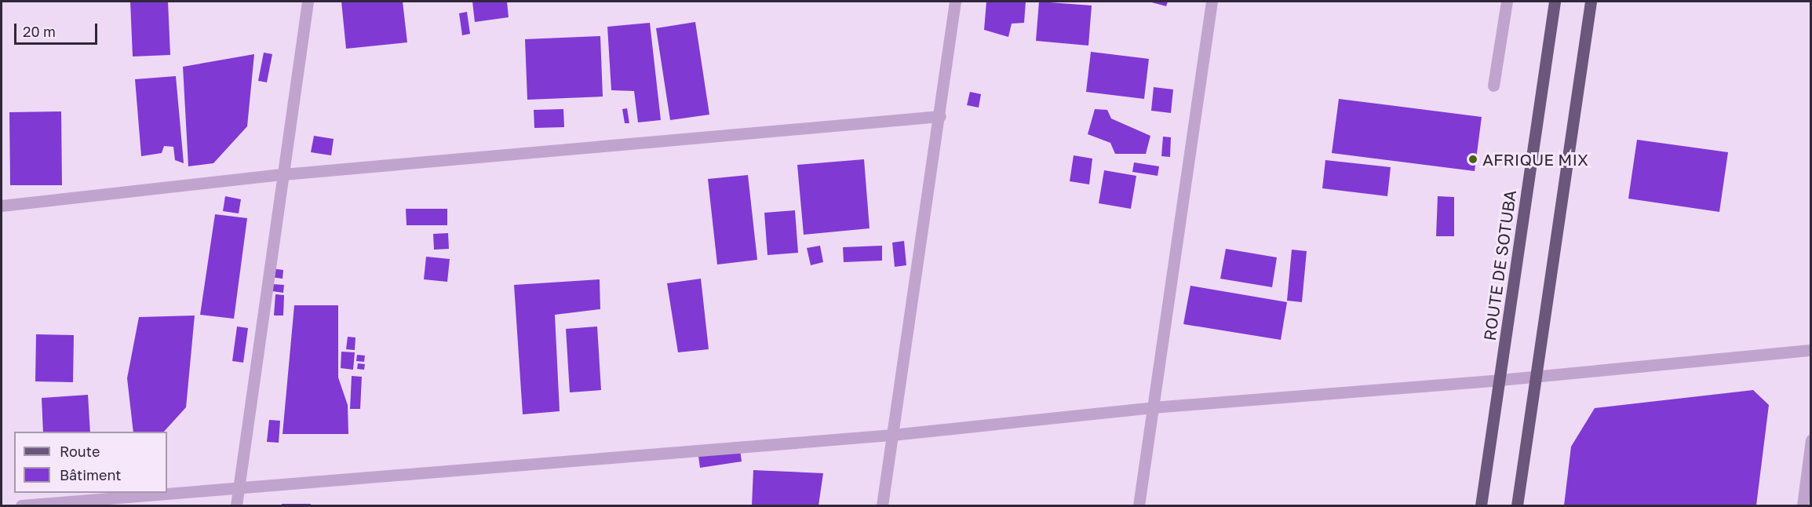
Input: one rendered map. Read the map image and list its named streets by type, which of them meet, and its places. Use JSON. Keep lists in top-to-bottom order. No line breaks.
{"streets":{"main road":["ROUTE DE SOTUBA"]},"places":["AFRIQUE MIX"],"legend":["Route","Bâtiment"],"scale_bar":"20 m"}
